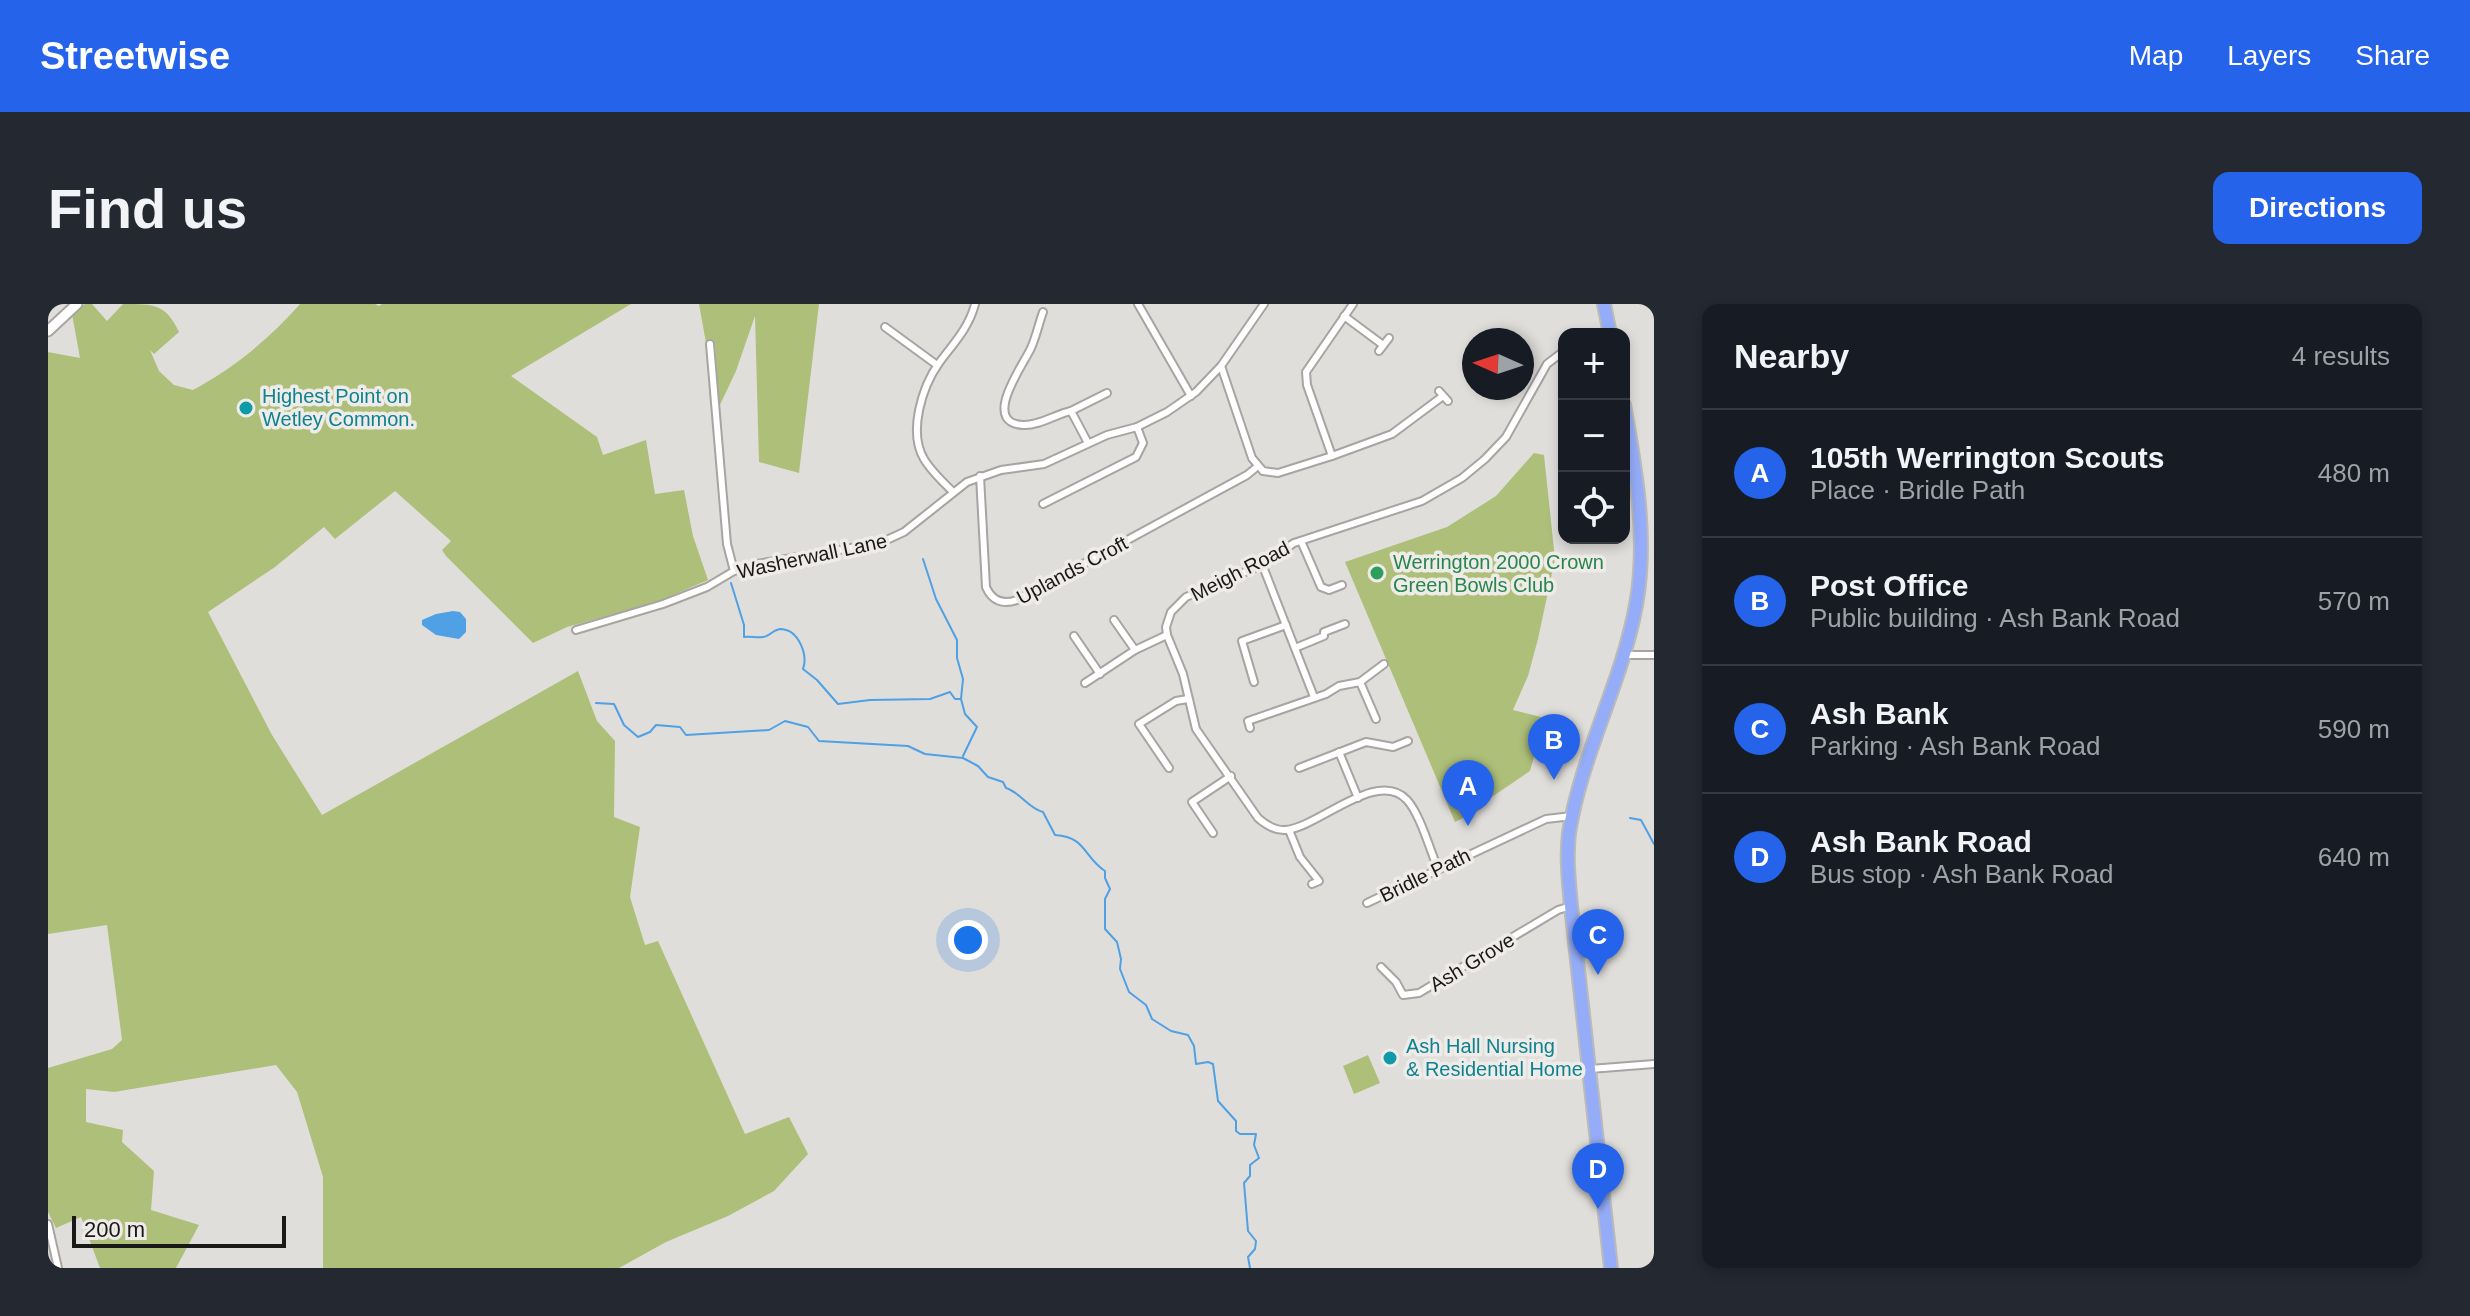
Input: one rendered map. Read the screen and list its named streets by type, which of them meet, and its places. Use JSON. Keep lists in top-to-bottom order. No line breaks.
{"streets":{"street":["Washerwall Lane","Uplands Croft","Meigh Road","Bridle Path","Ash Grove"]},"crossings":[["Washerwall Lane","Uplands Croft"]],"places":["Highest Point on Wetley Common.","Werrington 2000 Crown Green Bowls Club","Ash Hall Nursing & Residential Home"],"scale_bar":"200 m","north":"left","page":{"header":"Streetwise","nav":["Map","Layers","Share"],"buttons":"Directions","title":"Find us","heading":["Nearby","4 results"],"map_buttons":["+","−"],"list":[{"mark":"A","name":"105th Werrington Scouts","note":"Place · Bridle Path","value":"480 m"},{"mark":"B","name":"Post Office","note":"Public building · Ash Bank Road","value":"570 m"},{"mark":"C","name":"Ash Bank","note":"Parking · Ash Bank Road","value":"590 m"},{"mark":"D","name":"Ash Bank Road","note":"Bus stop · Ash Bank Road","value":"640 m"}],"pins":["B","A","C","D"],"scale":"200 m"}}
